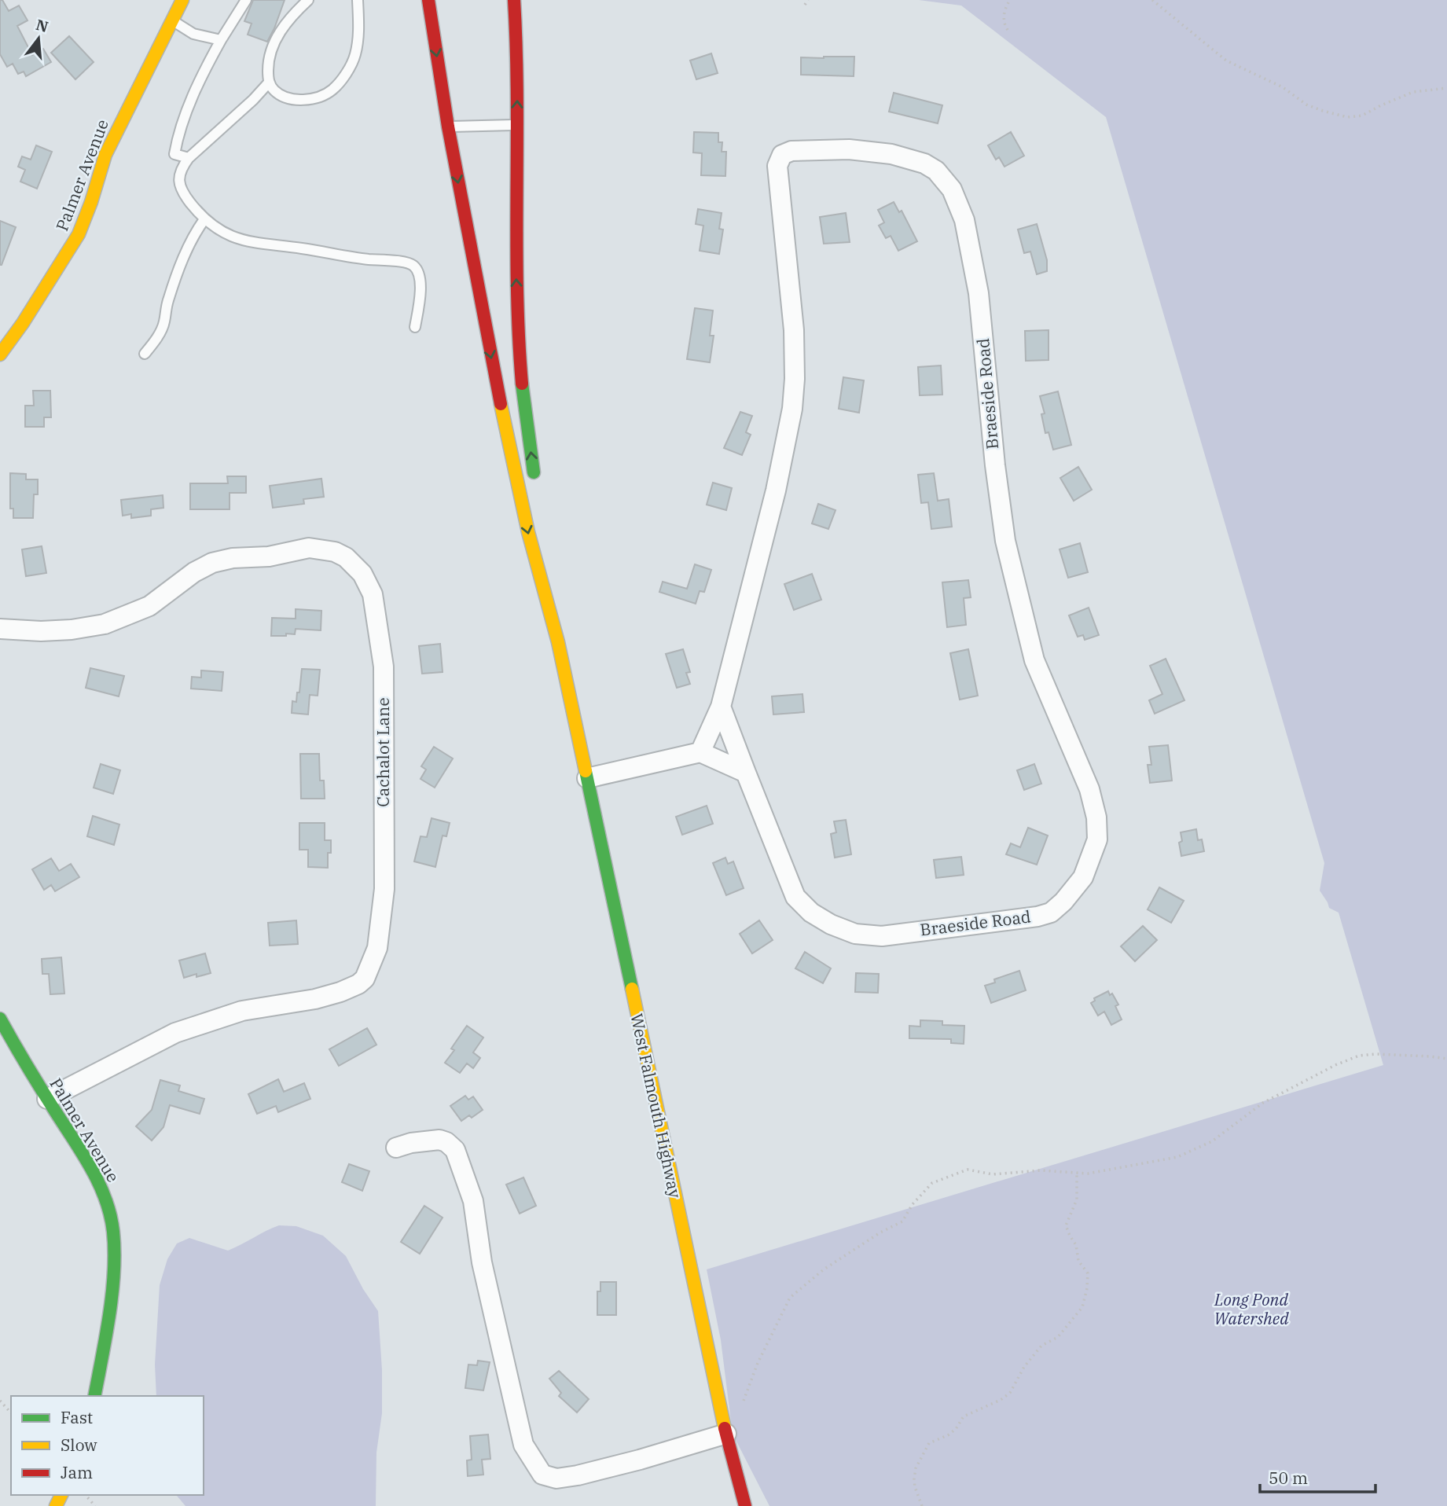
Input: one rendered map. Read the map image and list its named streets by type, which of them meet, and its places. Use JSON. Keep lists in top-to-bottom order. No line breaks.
{"streets":{"main road":["Palmer Avenue","West Falmouth Highway"],"street":["Braeside Road","Cachalot Lane"]},"crossings":[["Palmer Avenue","Cachalot Lane"]],"parks":["Long Pond Watershed"],"legend":["Fast","Slow","Jam"],"scale_bar":"50 m","north":"top"}
